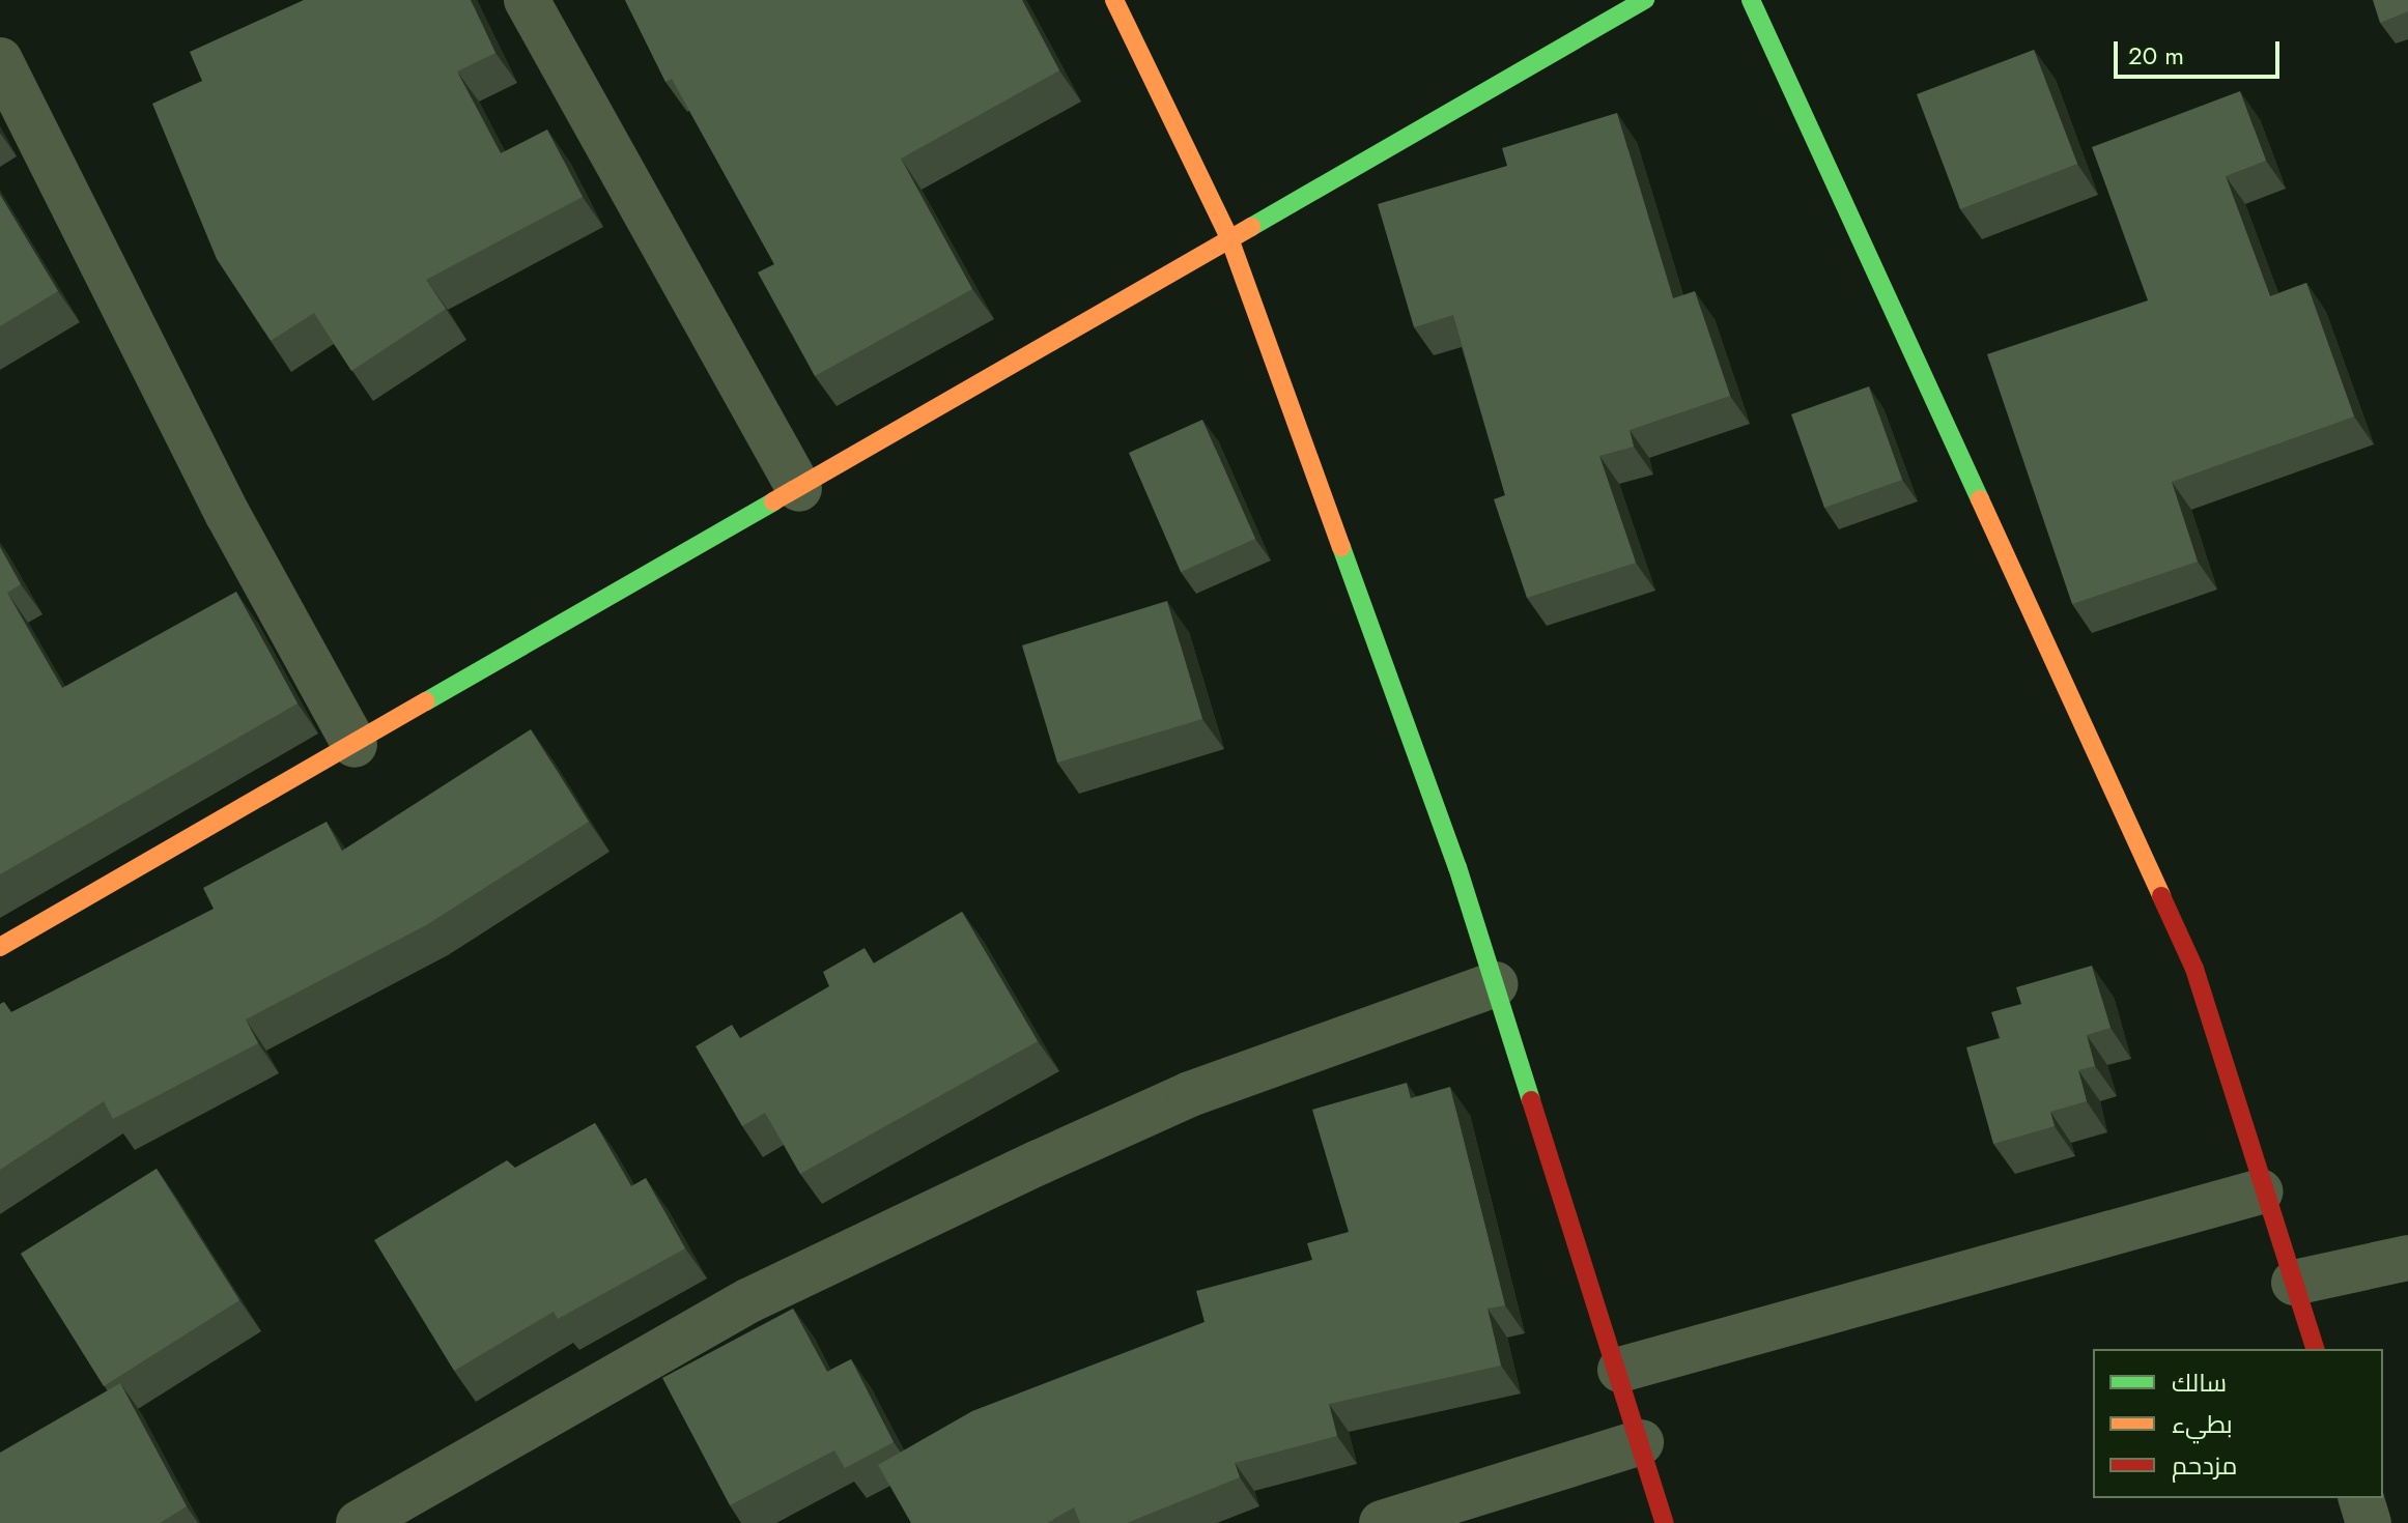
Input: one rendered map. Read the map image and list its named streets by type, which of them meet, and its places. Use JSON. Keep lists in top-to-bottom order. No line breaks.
{"legend":["سالك","بطيء","مزدحم"],"scale_bar":"20 m"}
